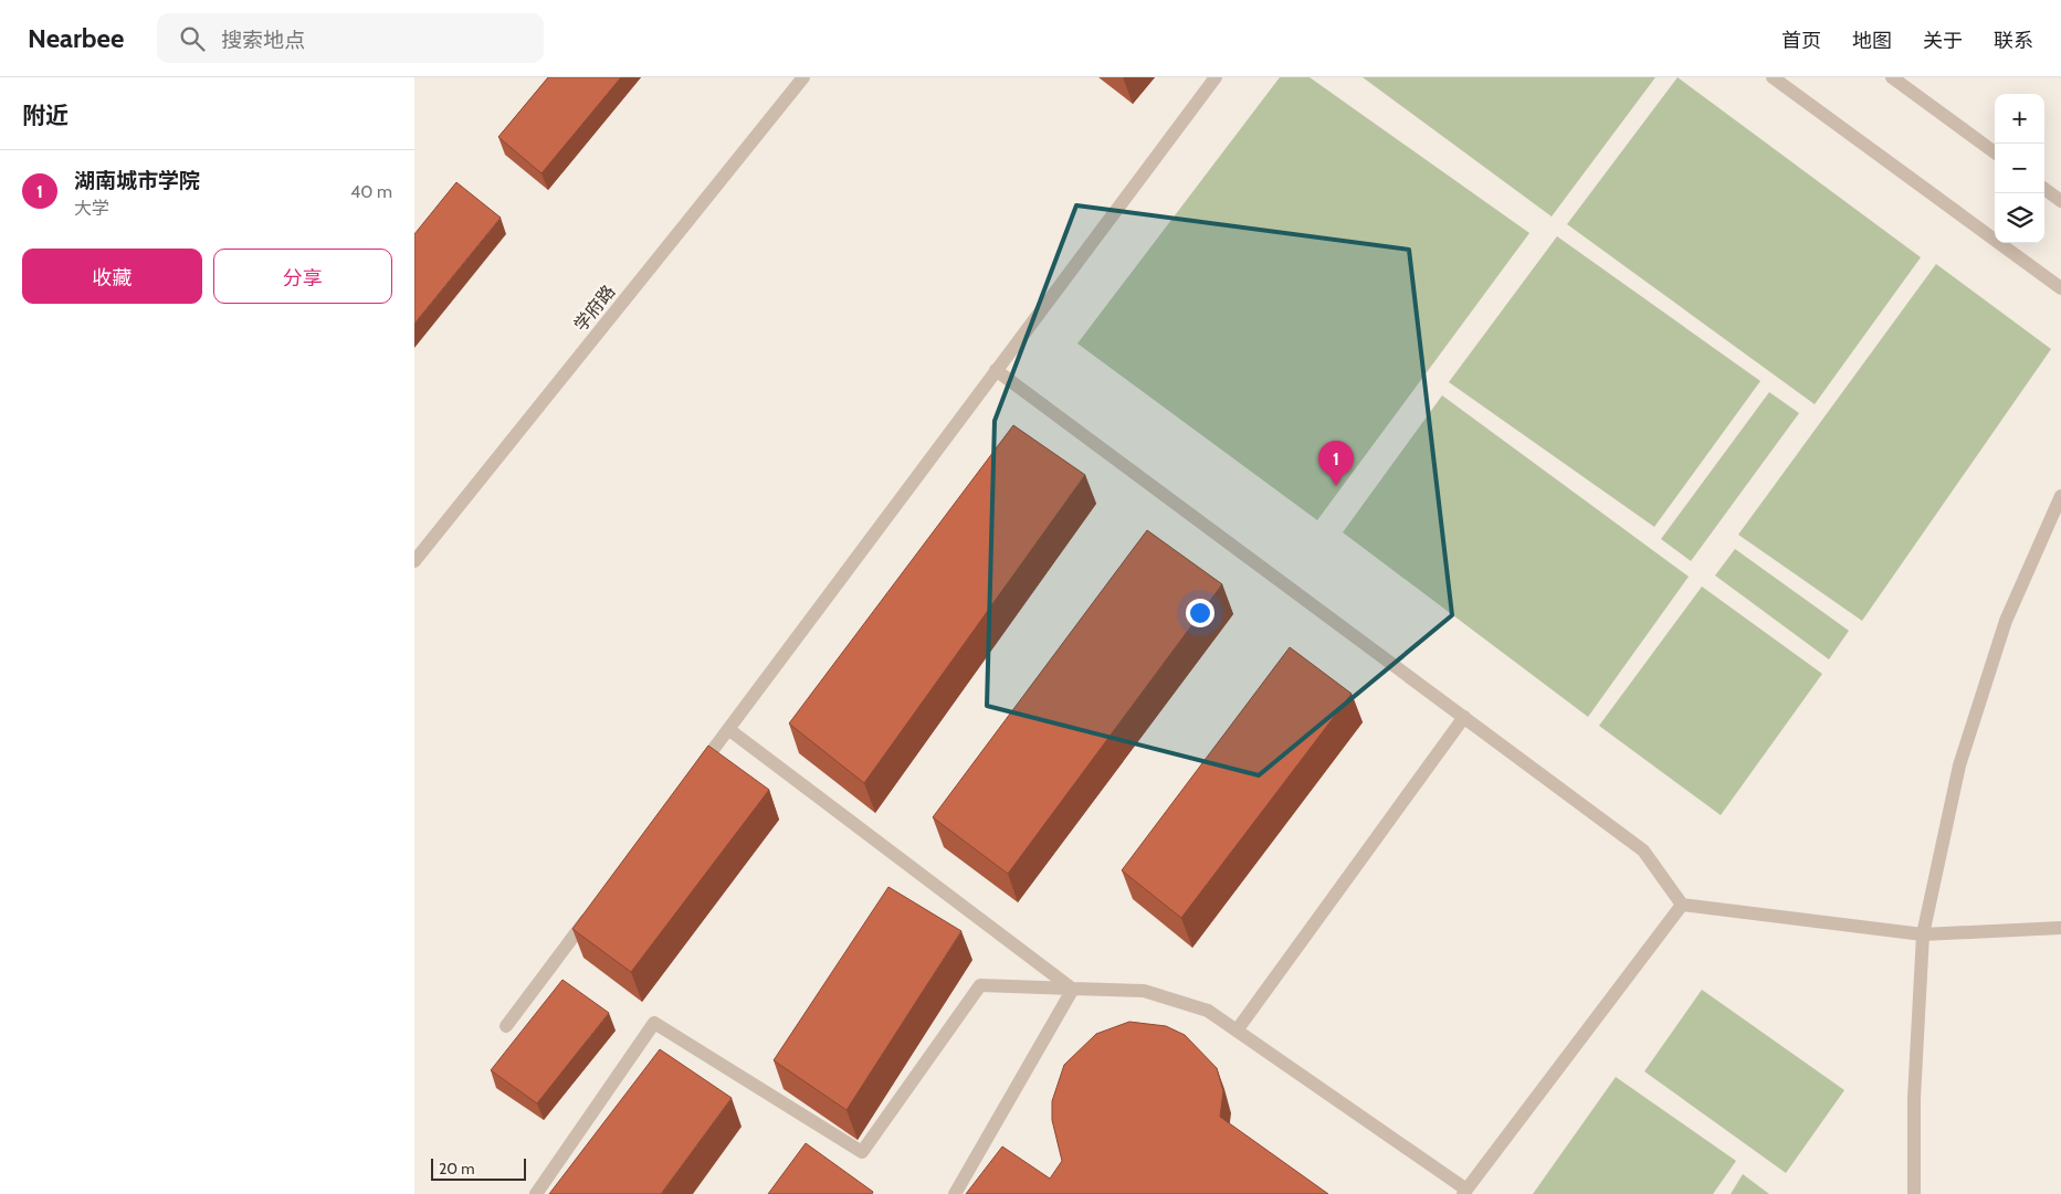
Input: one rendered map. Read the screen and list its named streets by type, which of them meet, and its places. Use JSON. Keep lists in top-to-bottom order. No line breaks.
{"streets":{"street":["学府路"]},"scale_bar":"20 m","page":{"header":"Nearbee","search":"搜索地点","nav":["首页","地图","关于","联系"],"heading":"附近","map_buttons":["+","−"],"list":[{"mark":"1","name":"湖南城市学院","note":"大学","value":"40 m"}],"buttons":["收藏","分享"],"pins":"1","scale":"20 m"}}
